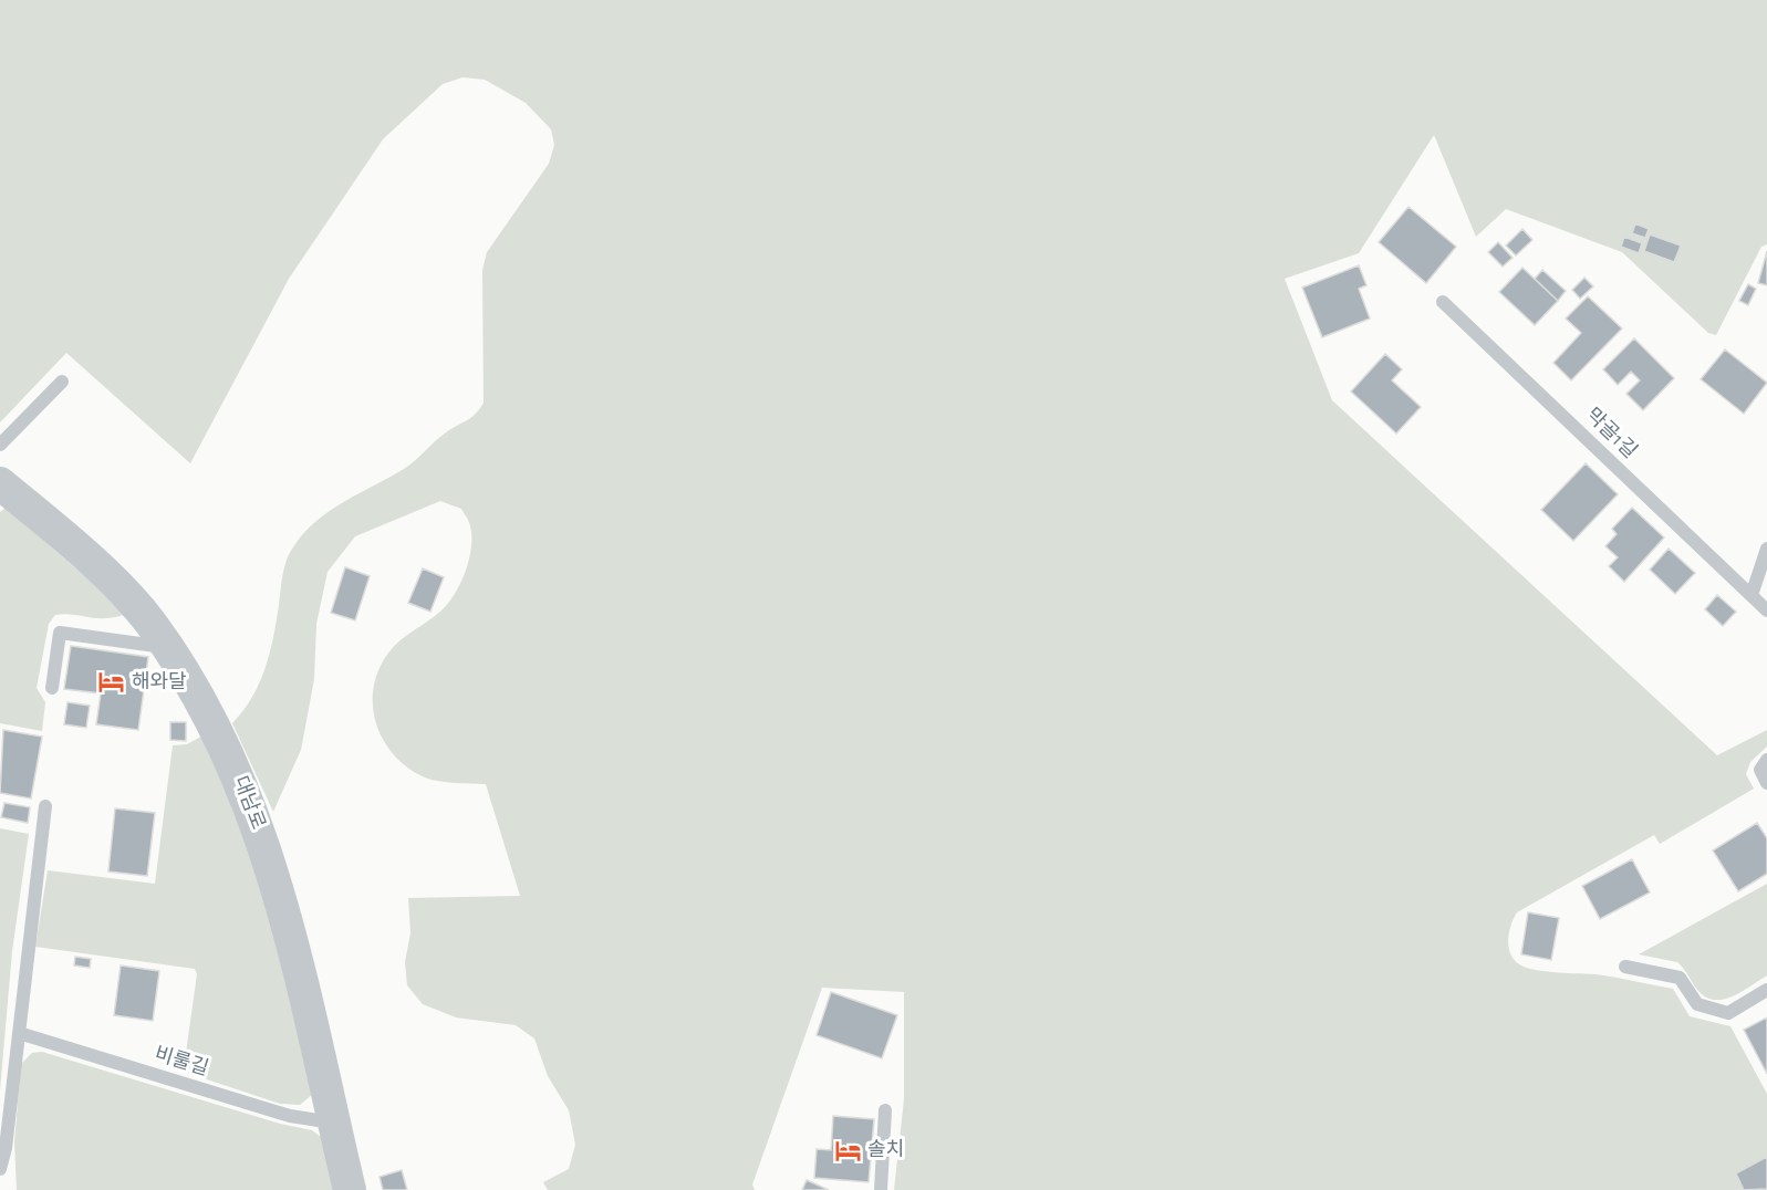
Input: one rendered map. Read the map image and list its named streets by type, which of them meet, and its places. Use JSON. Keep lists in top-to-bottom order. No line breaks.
{"streets":{"street":["대남로"],"lane":["막골1길","비룰길"]},"crossings":[["대남로","비룰길"]],"places":{"hotel":["해와달","솔치"]}}
